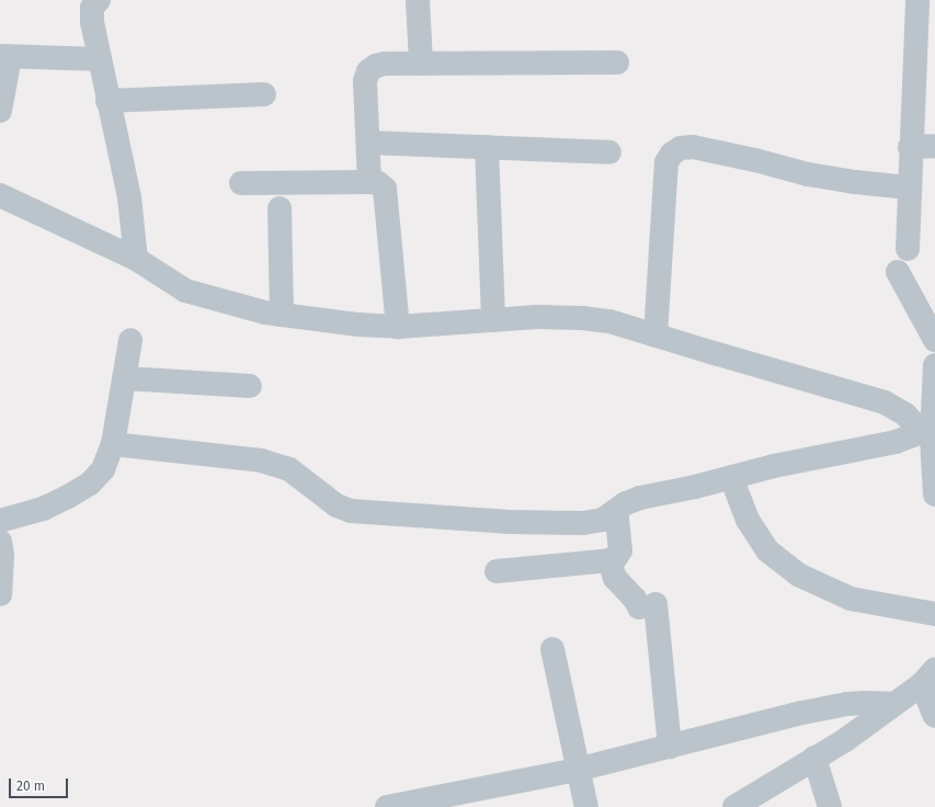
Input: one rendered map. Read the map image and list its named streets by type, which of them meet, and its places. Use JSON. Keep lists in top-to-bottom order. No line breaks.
{"scale_bar":"20 m"}
